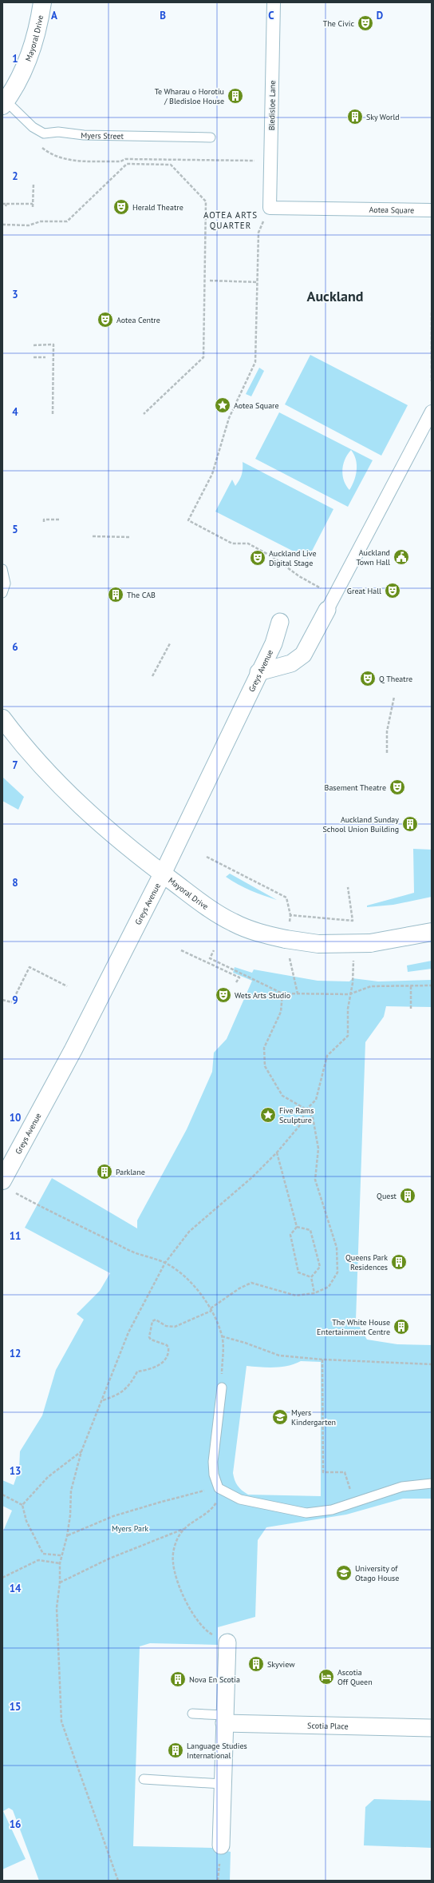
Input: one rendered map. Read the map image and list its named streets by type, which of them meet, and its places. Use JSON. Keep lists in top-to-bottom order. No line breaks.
{"streets":{"main road":["Mayoral Drive","Greys Avenue"],"street":["Bledisloe Lane","Aotea Square","Scotia Place"],"lane":["Myers Street"]},"crossings":[["Mayoral Drive","Myers Street"],["Mayoral Drive","Greys Avenue"],["Bledisloe Lane","Aotea Square"]],"districts":["AOTEA ARTS QUARTER","Auckland"],"parks":["Myers Park"],"places":{"theatre":["The Civic","Herald Theatre","Aotea Centre","Auckland Live Digital Stage","Great Hall","Q Theatre","Basement Theatre","Wets Arts Studio"],"building":["Te Wharau o Horotiu / Bledisloe House","Sky World","The CAB","Auckland Sunday School Union Building","Parklane","Quest","Queens Park Residences","The White House Entertainment Centre","Skyview","Nova En Scotia","Language Studies International"],"place":["Aotea Square","Five Rams Sculpture"],"public building":["Auckland Town Hall"],"school or university":["Myers Kindergarten","University of Otago House"],"hotel":["Ascotia Off Queen"]},"grid":{"columns":["A","B","C","D"],"rows":["1","2","3","4","5","6","7","8","9","10","11","12","13","14","15","16"]}}
